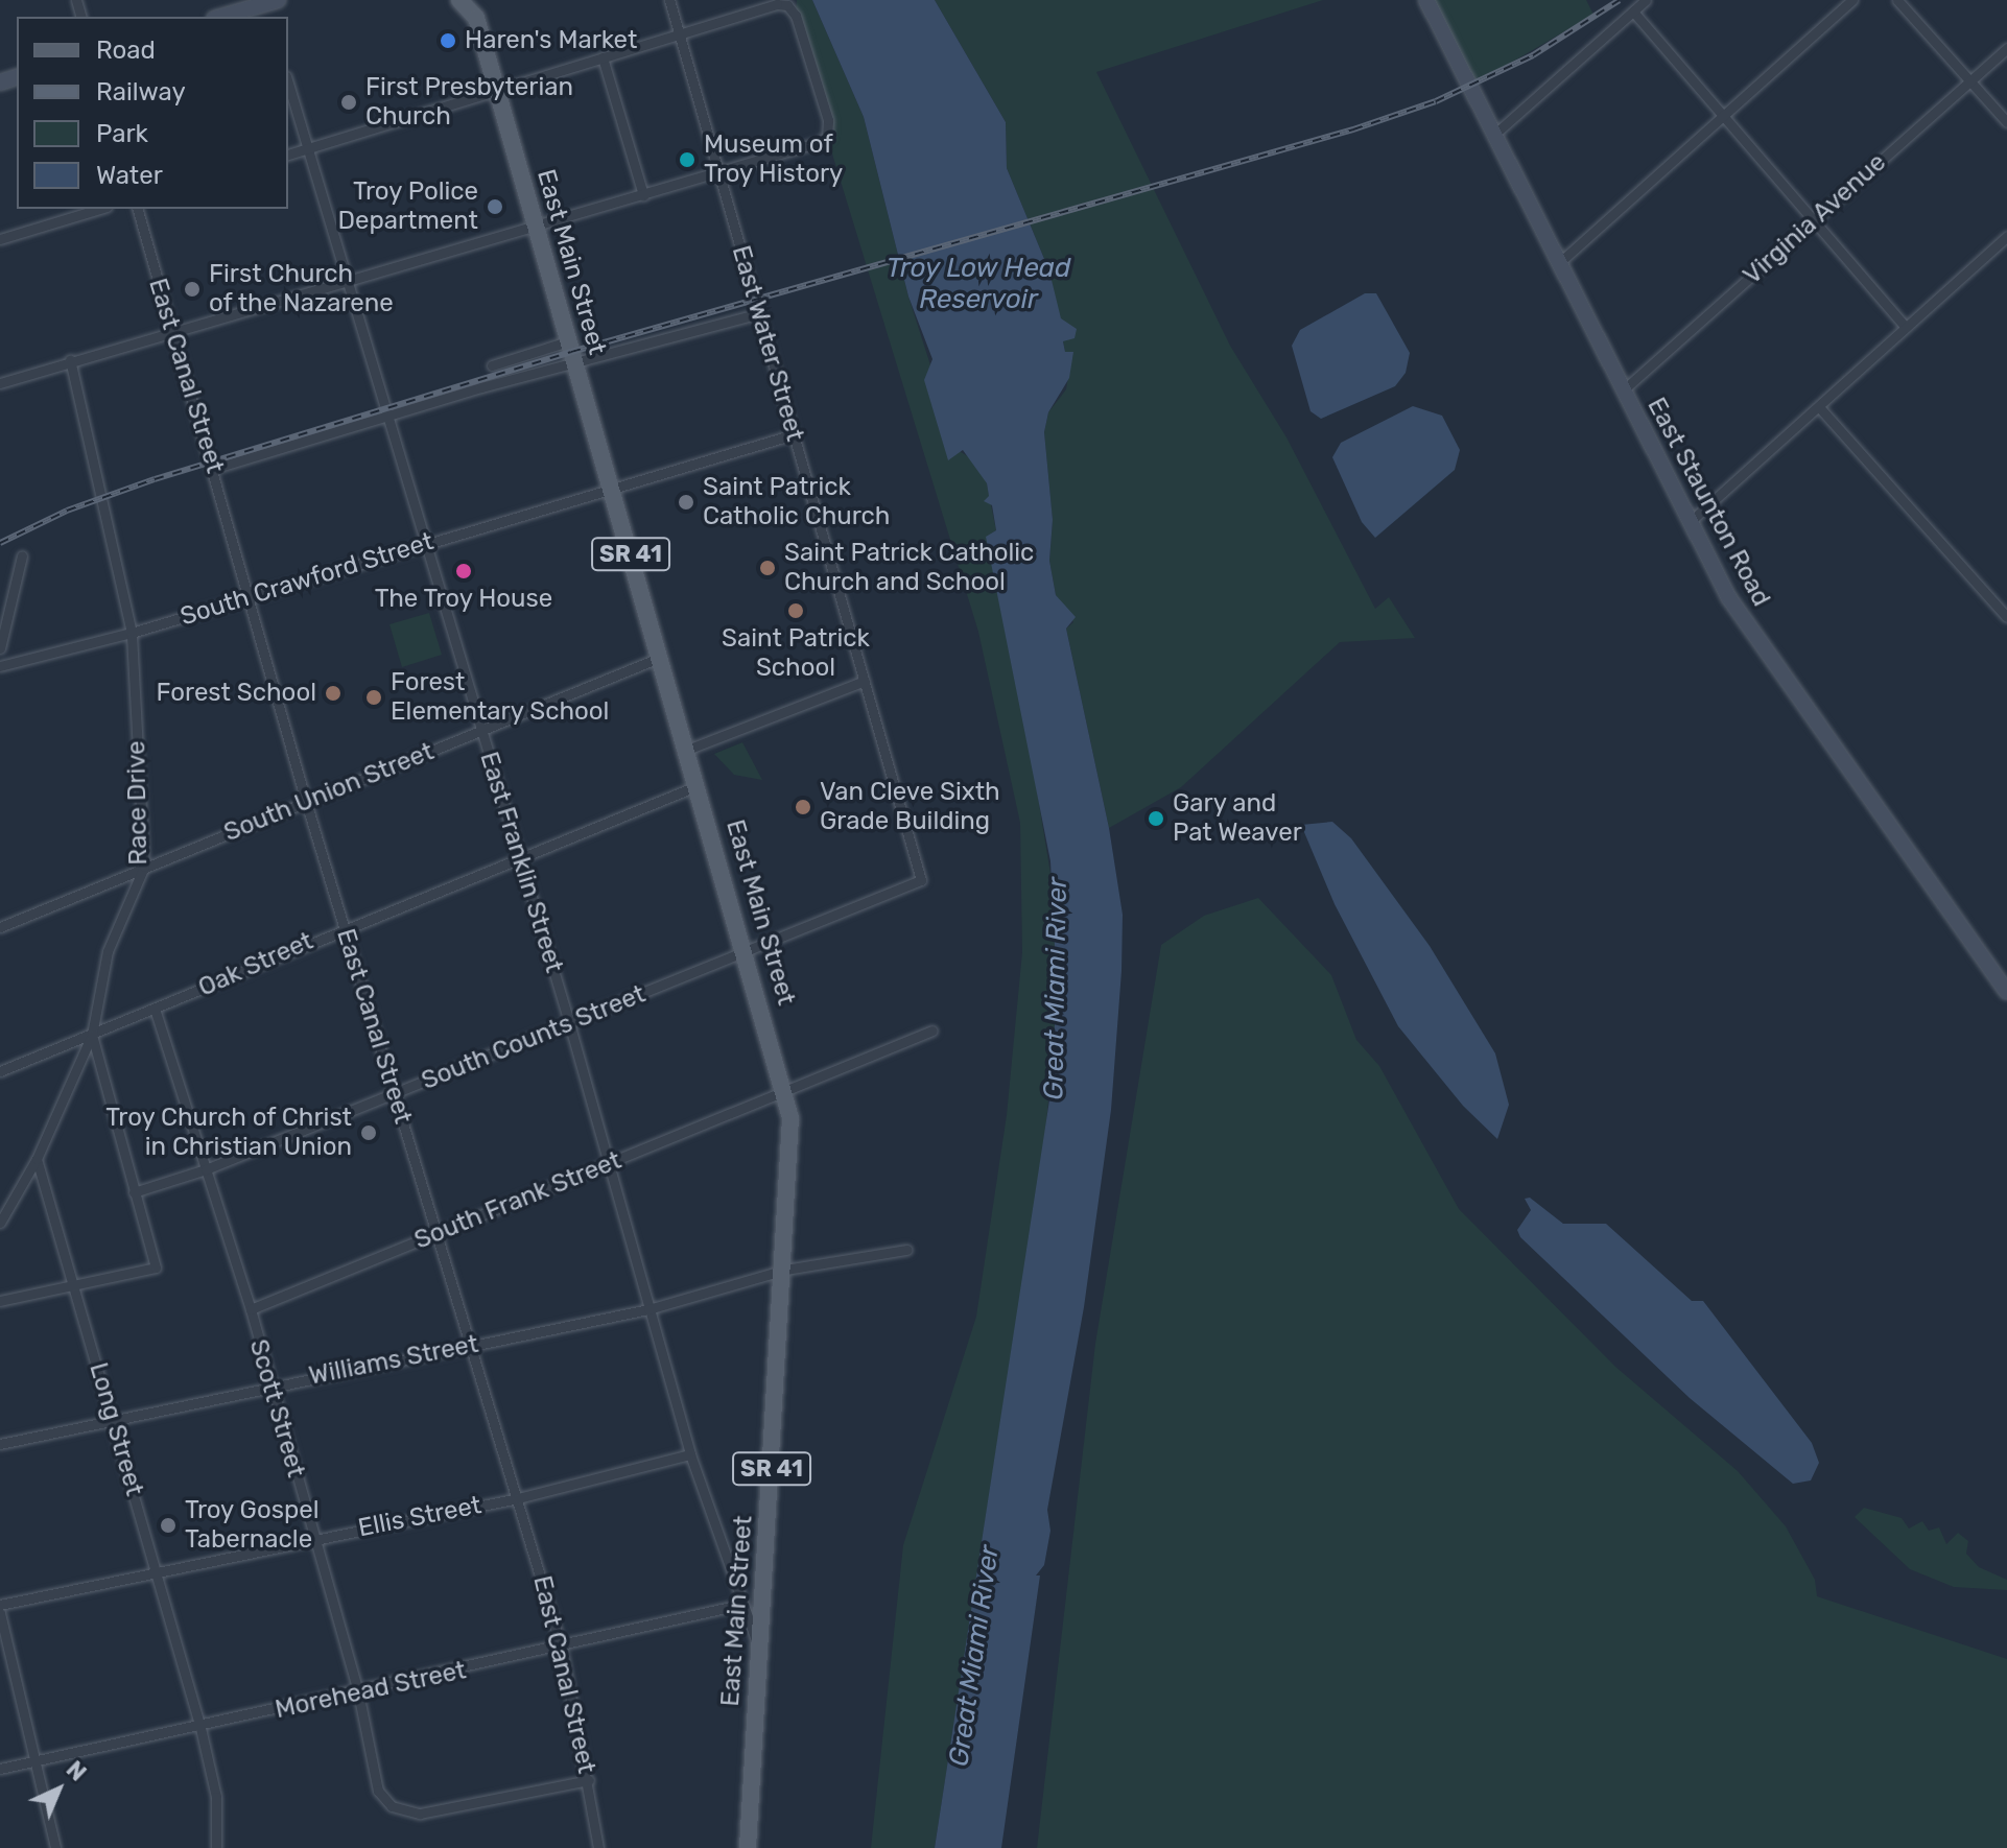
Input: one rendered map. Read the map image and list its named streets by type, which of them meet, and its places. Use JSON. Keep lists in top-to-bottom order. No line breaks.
{"streets":{"main road":["East Main Street","East Staunton Road","SR 41"],"street":["Virginia Avenue","East Water Street","East Canal Street","South Crawford Street","South Union Street","Race Drive","East Franklin Street","Oak Street","South Counts Street","South Frank Street","Williams Street","Scott Street","Long Street","Ellis Street","Morehead Street"]},"crossings":[["Virginia Avenue","East Staunton Road"],["East Main Street","South Crawford Street"],["East Main Street","South Union Street"],["East Main Street","East Franklin Street"],["East Main Street","Oak Street"],["East Main Street","South Counts Street"],["East Main Street","South Frank Street"],["East Main Street","Williams Street"],["East Water Street","South Crawford Street"],["East Water Street","South Counts Street"],["East Canal Street","South Crawford Street"],["East Canal Street","South Union Street"],["East Canal Street","Oak Street"],["East Canal Street","South Counts Street"],["East Canal Street","South Frank Street"],["East Canal Street","Williams Street"],["East Canal Street","Scott Street"],["East Canal Street","Ellis Street"],["East Canal Street","Morehead Street"],["South Crawford Street","Race Drive"],["South Crawford Street","East Franklin Street"],["South Union Street","Race Drive"],["South Union Street","East Franklin Street"],["Race Drive","Oak Street"],["Race Drive","Long Street"],["East Franklin Street","Oak Street"],["East Franklin Street","South Counts Street"],["East Franklin Street","South Frank Street"],["East Franklin Street","Williams Street"],["East Franklin Street","Ellis Street"],["East Franklin Street","Morehead Street"],["Oak Street","Scott Street"],["South Counts Street","Scott Street"],["South Frank Street","Scott Street"],["Williams Street","Scott Street"],["Williams Street","Long Street"],["Scott Street","Ellis Street"],["Scott Street","Morehead Street"],["Long Street","Ellis Street"],["Long Street","Morehead Street"]],"water":["Troy Low Head Reservoir","Great Miami River"],"places":["Haren's Market","First Presbyterian Church","Museum of Troy History","Troy Police Department","First Church of the Nazarene","Saint Patrick Catholic Church","Saint Patrick Catholic Church and School","The Troy House","Saint Patrick School","Forest School","Forest Elementary School","Van Cleve Sixth Grade Building","Gary and Pat Weaver","Troy Church of Christ in Christian Union","Troy Gospel Tabernacle"],"legend":["Road","Railway","Park","Water"],"north":"top right"}
